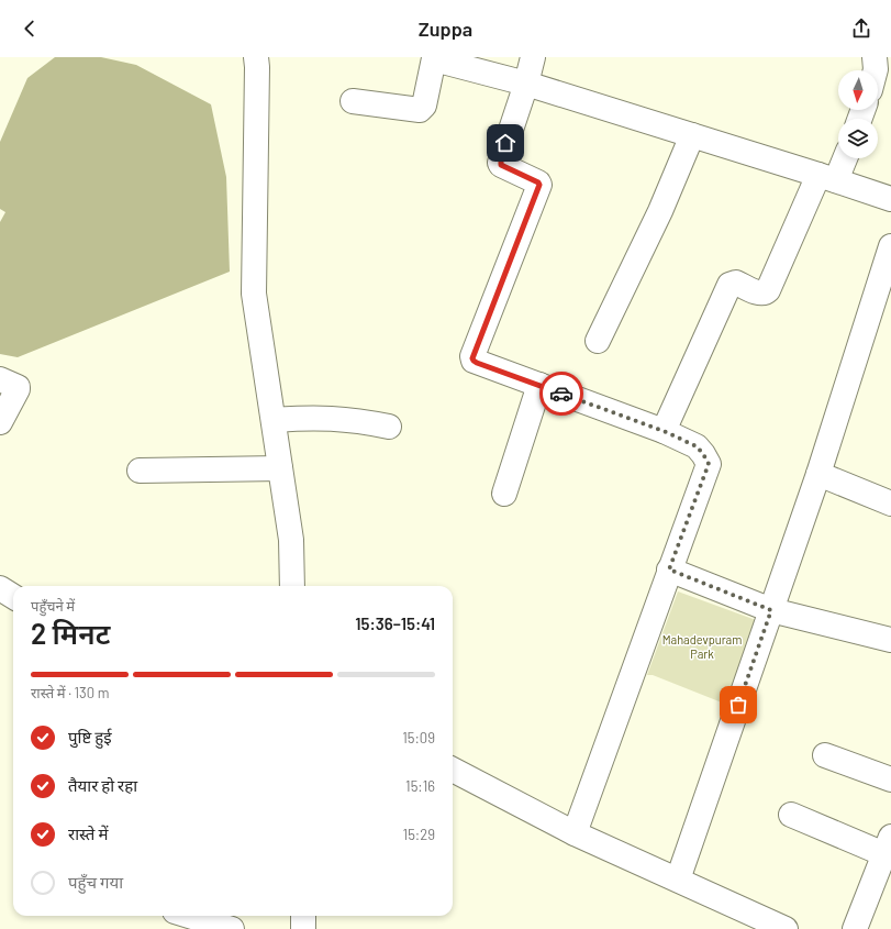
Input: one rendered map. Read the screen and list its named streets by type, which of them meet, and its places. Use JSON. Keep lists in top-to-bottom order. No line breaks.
{"parks":["Mahadevpuram Park"],"north":"bottom","page":{"header":"Zuppa","heading":["2 मिनट","पहुँचने में","15:36–15:41"],"bar":"रास्ते में · 130 m","list":[["पुष्टि हुई","15:09"],["तैयार हो रहा","15:16"],["रास्ते में","15:29"],"पहुँच गया"]}}
